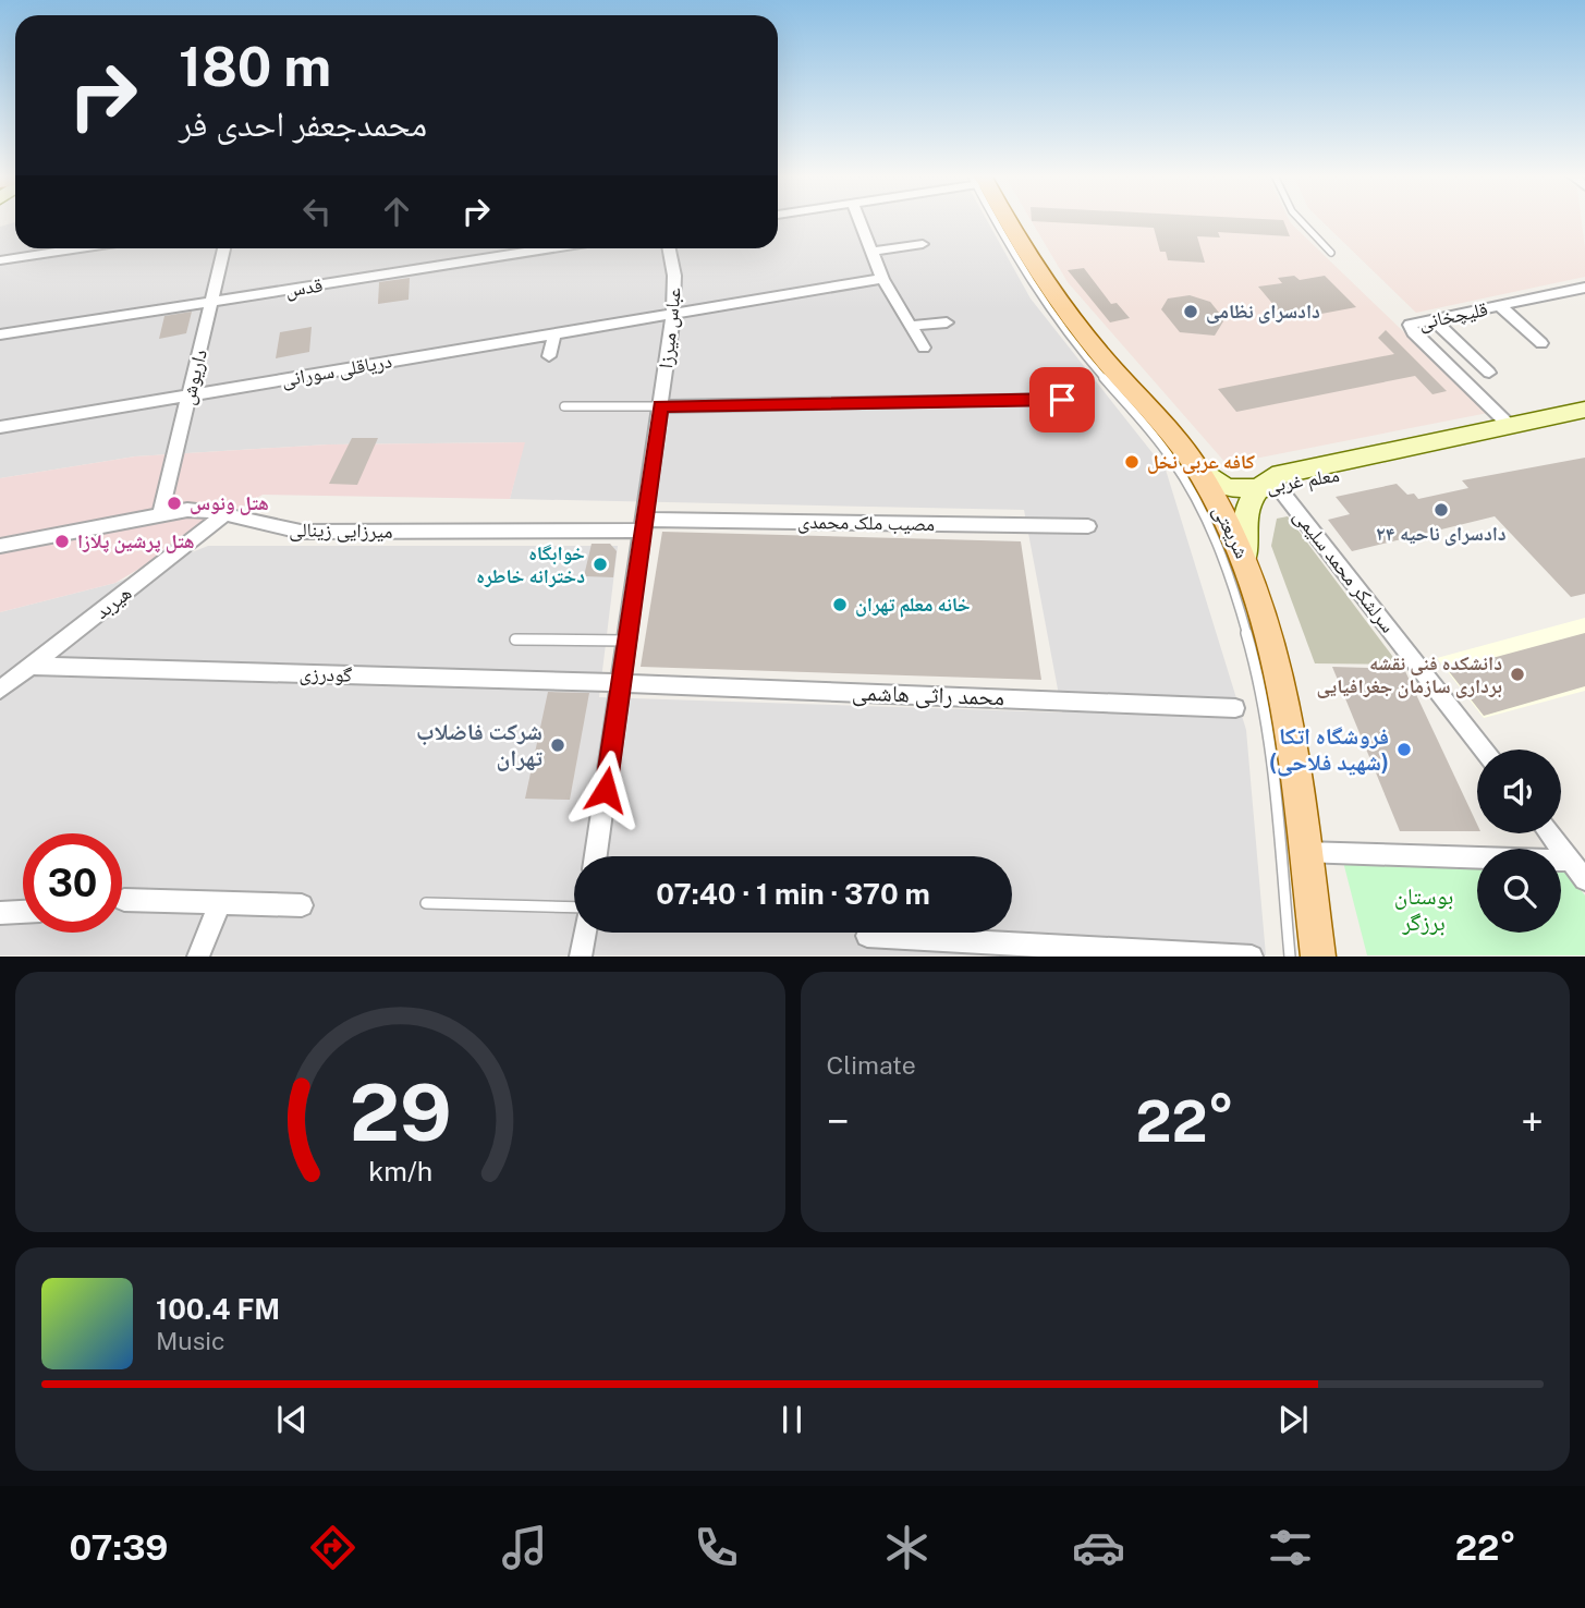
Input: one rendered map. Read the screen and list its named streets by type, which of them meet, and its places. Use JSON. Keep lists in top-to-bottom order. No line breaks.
{"streets":{"main road":["معلم غربی","شریعتی"],"street":["قدس","قلیچخانی","عباس میرزا","دریاقلی سورانی","داریوش","مصیب ملک محمدی","میرزایی زینالی","سرلشکر محمد سلیمی","هیربد","گودرزی","محمد راثی هاشمی"]},"crossings":[["قدس","داریوش"],["عباس میرزا","دریاقلی سورانی"],["عباس میرزا","مصیب ملک محمدی"],["عباس میرزا","میرزایی زینالی"],["عباس میرزا","گودرزی"],["عباس میرزا","محمد راثی هاشمی"],["دریاقلی سورانی","داریوش"],["داریوش","میرزایی زینالی"],["معلم غربی","سرلشکر محمد سلیمی"],["مصیب ملک محمدی","میرزایی زینالی"],["میرزایی زینالی","هیربد"],["هیربد","گودرزی"],["گودرزی","محمد راثی هاشمی"]],"parks":["بوستان برزگر"],"places":["دادسرای نظامی","کافه عربی نخل","هتل ونوس","دادسرای ناحیه ۲۴","هتل پرشین پلازا","خوابگاه دخترانه خاطره","خانه معلم تهران","دانشکده فنی نقشه برداری سازمان جغرافیایی","شرکت فاضلاب تهران","فروشگاه اتکا (شهید فلاحی)"],"page":{"turn":["180 m","محمدجعفر احدی فر"],"limit":"30","trip":"07:40 · 1 min · 370 m","tile":"Climate","heat":["−","22°","+"],"song":["100.4 FM","Music"],"tabs":["07:39","22°"],"gauge":["29","km/h"]}}
